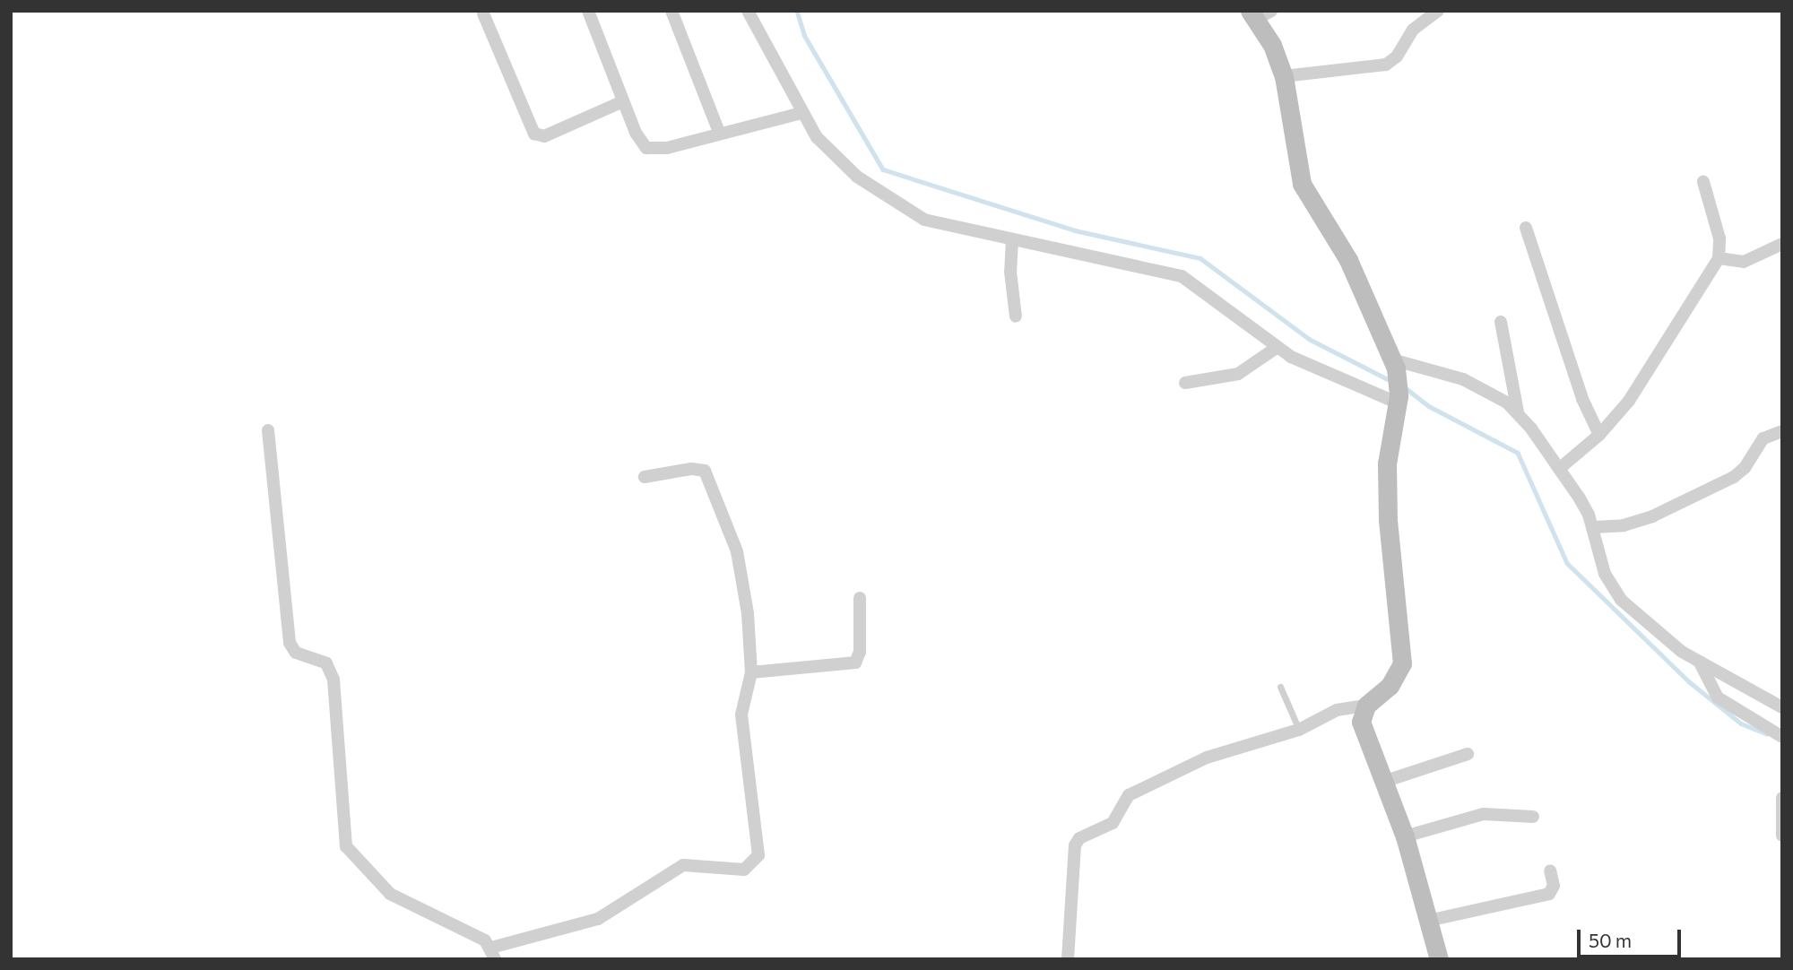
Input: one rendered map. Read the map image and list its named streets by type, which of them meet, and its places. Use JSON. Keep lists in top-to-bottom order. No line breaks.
{"scale_bar":"50 m"}
